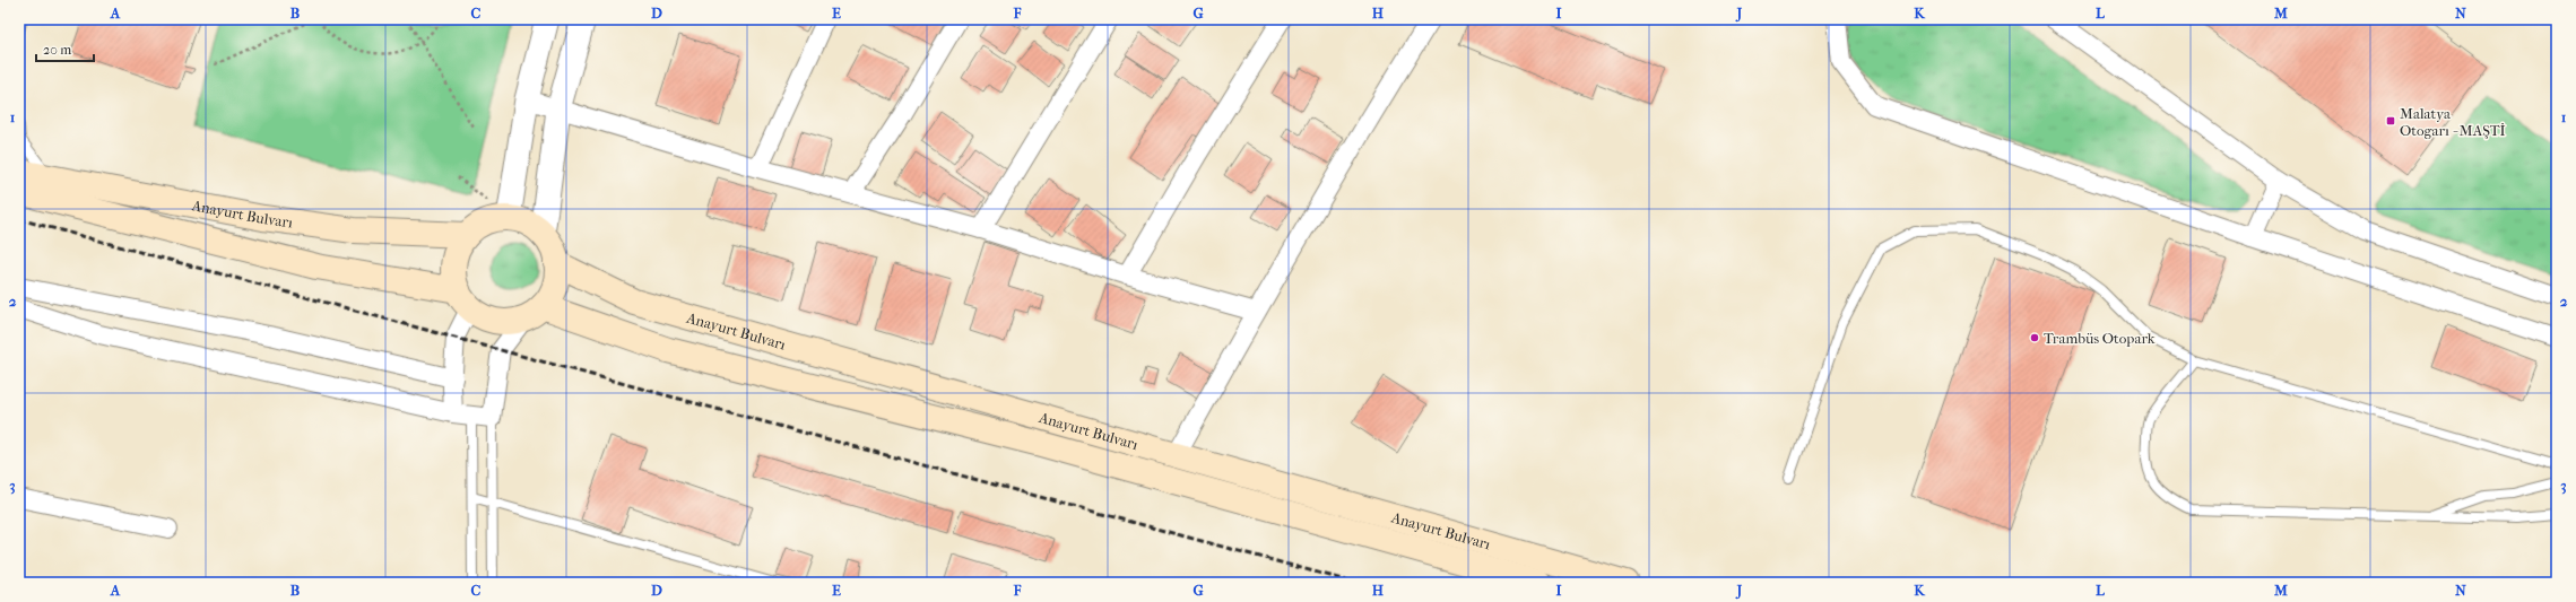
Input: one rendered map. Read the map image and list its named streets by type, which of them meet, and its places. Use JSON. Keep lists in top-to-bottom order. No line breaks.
{"streets":{"main road":["Anayurt Bulvarı"]},"places":{"transit":["Malatya Otogarı - MAŞTİ"],"other":["Trambüs Otopark"]},"scale_bar":"20 m","grid":{"columns":["A","B","C","D","E","F","G","H","I","J","K","L","M","N"],"rows":["1","2","3"]}}
